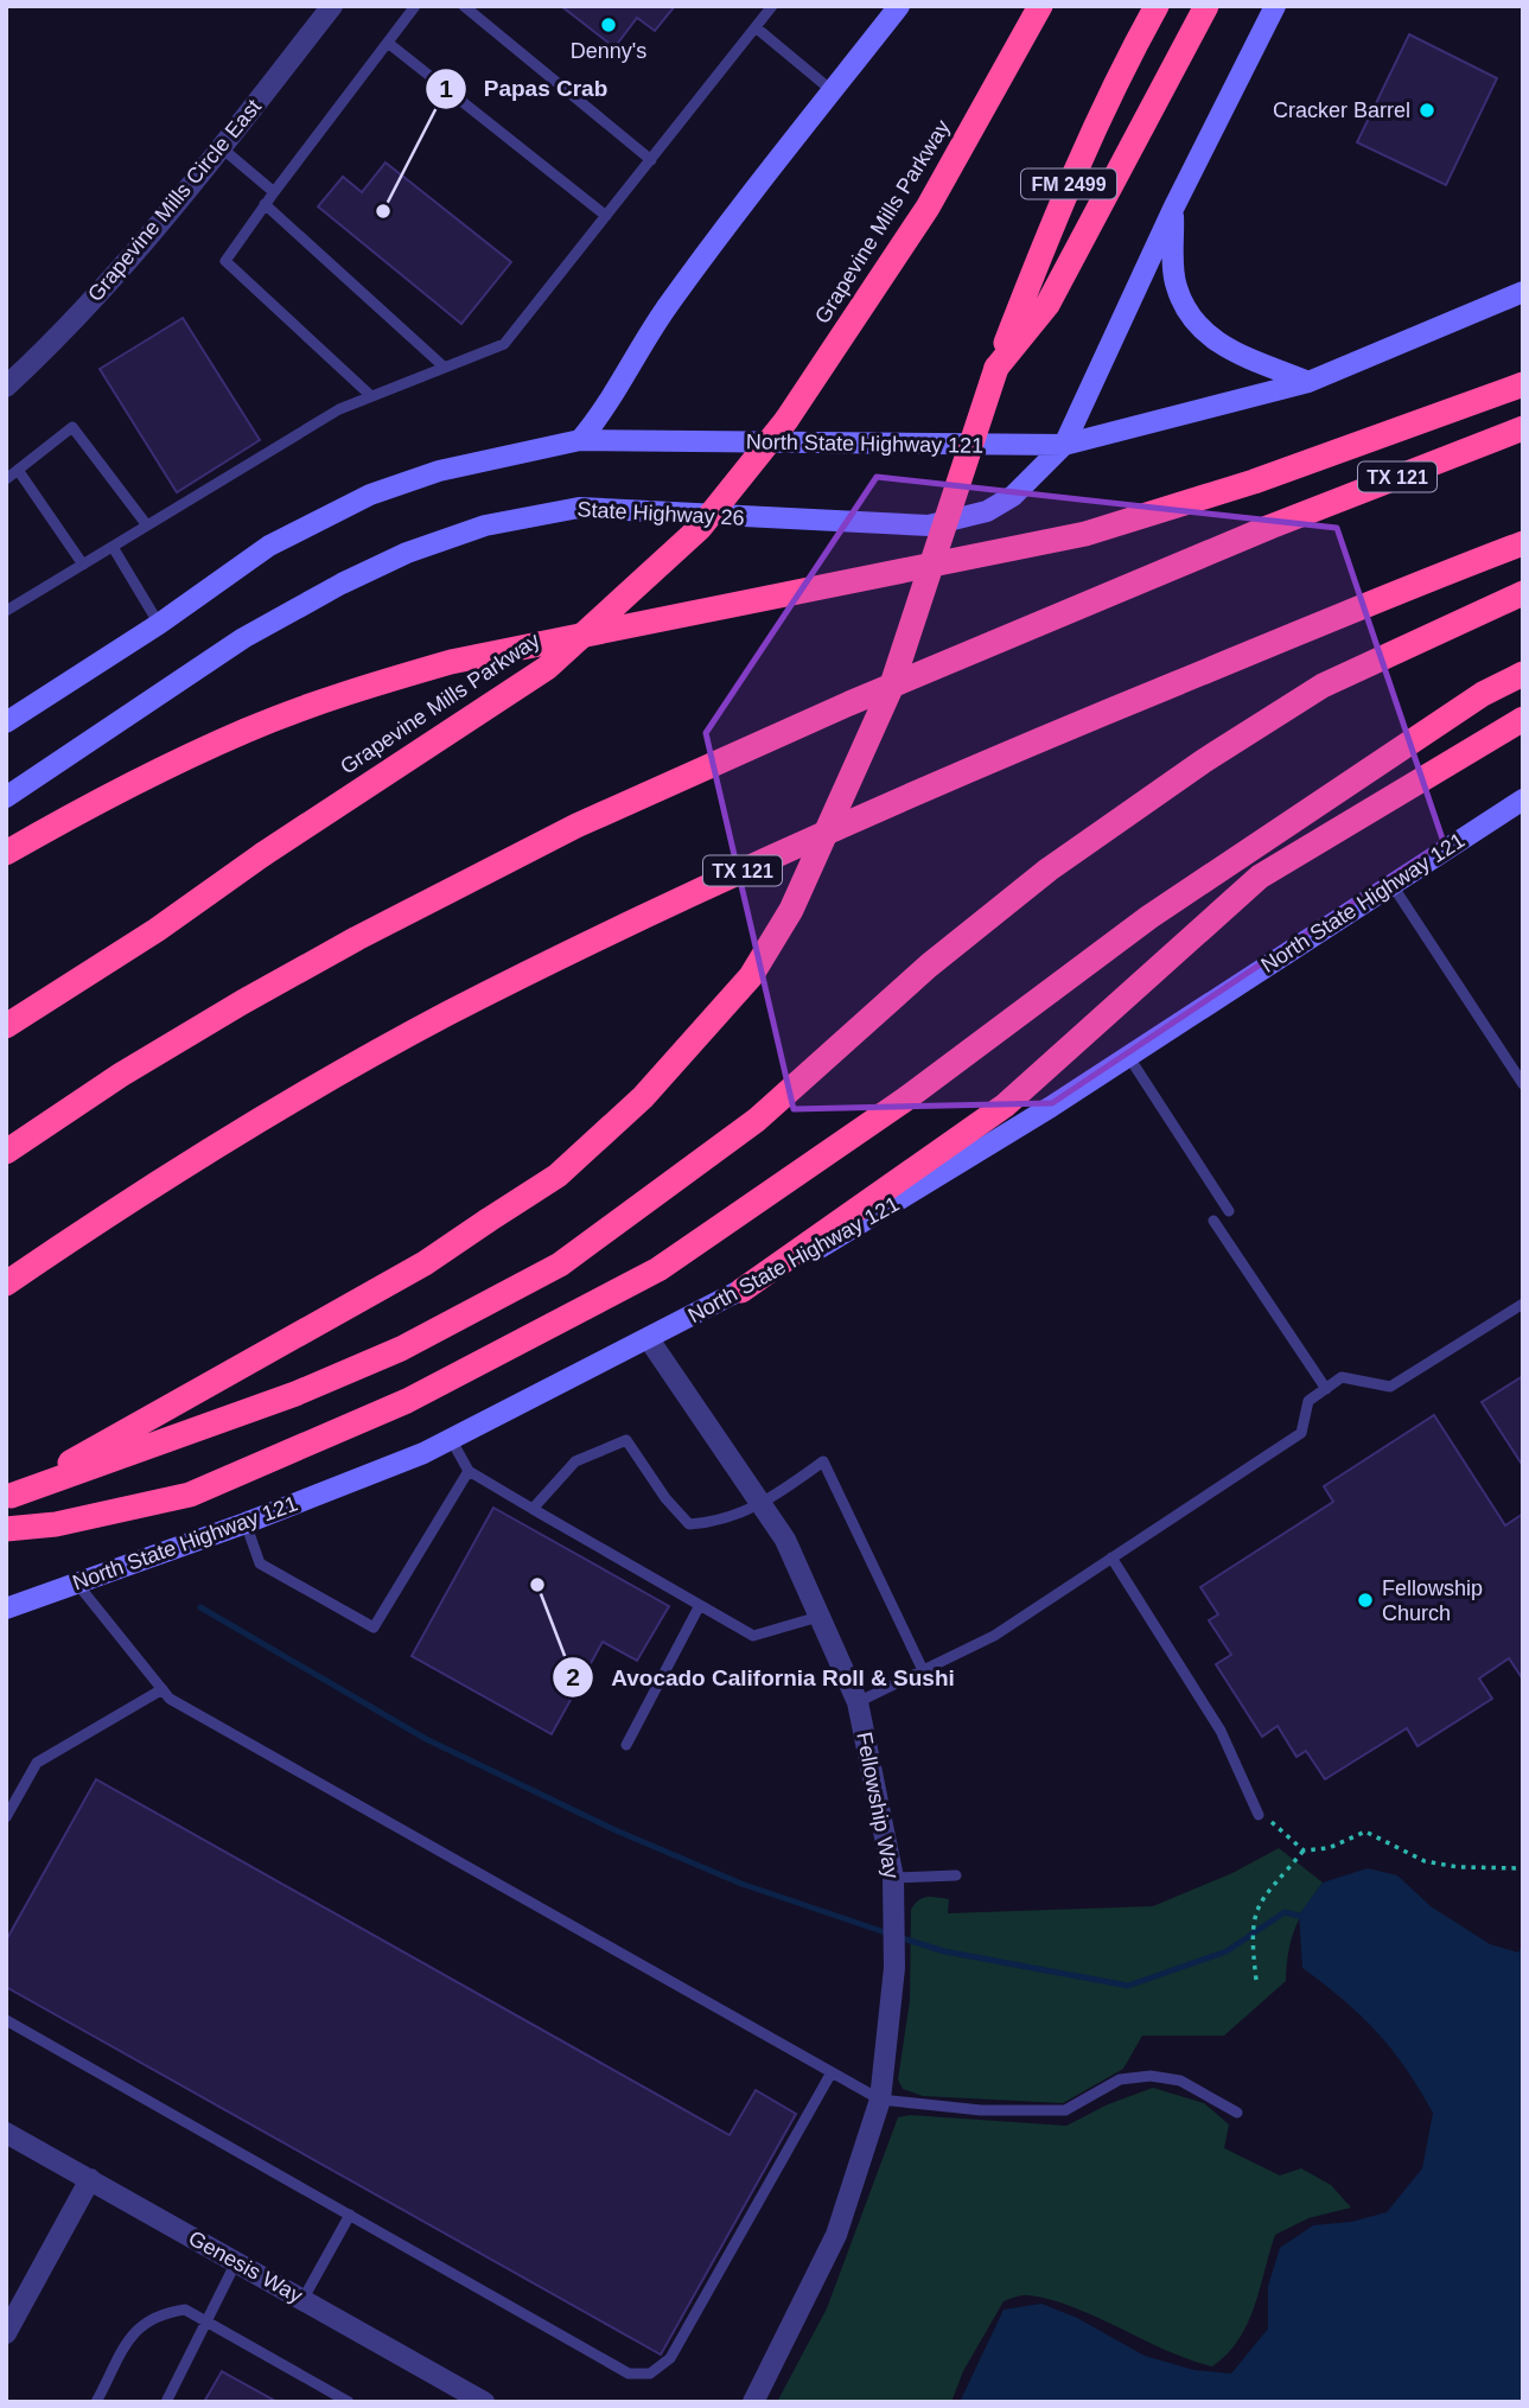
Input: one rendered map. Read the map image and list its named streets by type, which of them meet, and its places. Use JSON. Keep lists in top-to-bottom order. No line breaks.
{"streets":{"highway":["FM 2499","Grapevine Mills Parkway","TX 121"],"main road":["North State Highway 121","State Highway 26"],"street":["Grapevine Mills Circle East","Fellowship Way","Genesis Way"]},"crossings":[["North State Highway 121","State Highway 26"],["North State Highway 121","Fellowship Way"]],"places":["Denny's","Cracker Barrel","Papas Crab","Avocado California Roll & Sushi","Fellowship Church"]}
